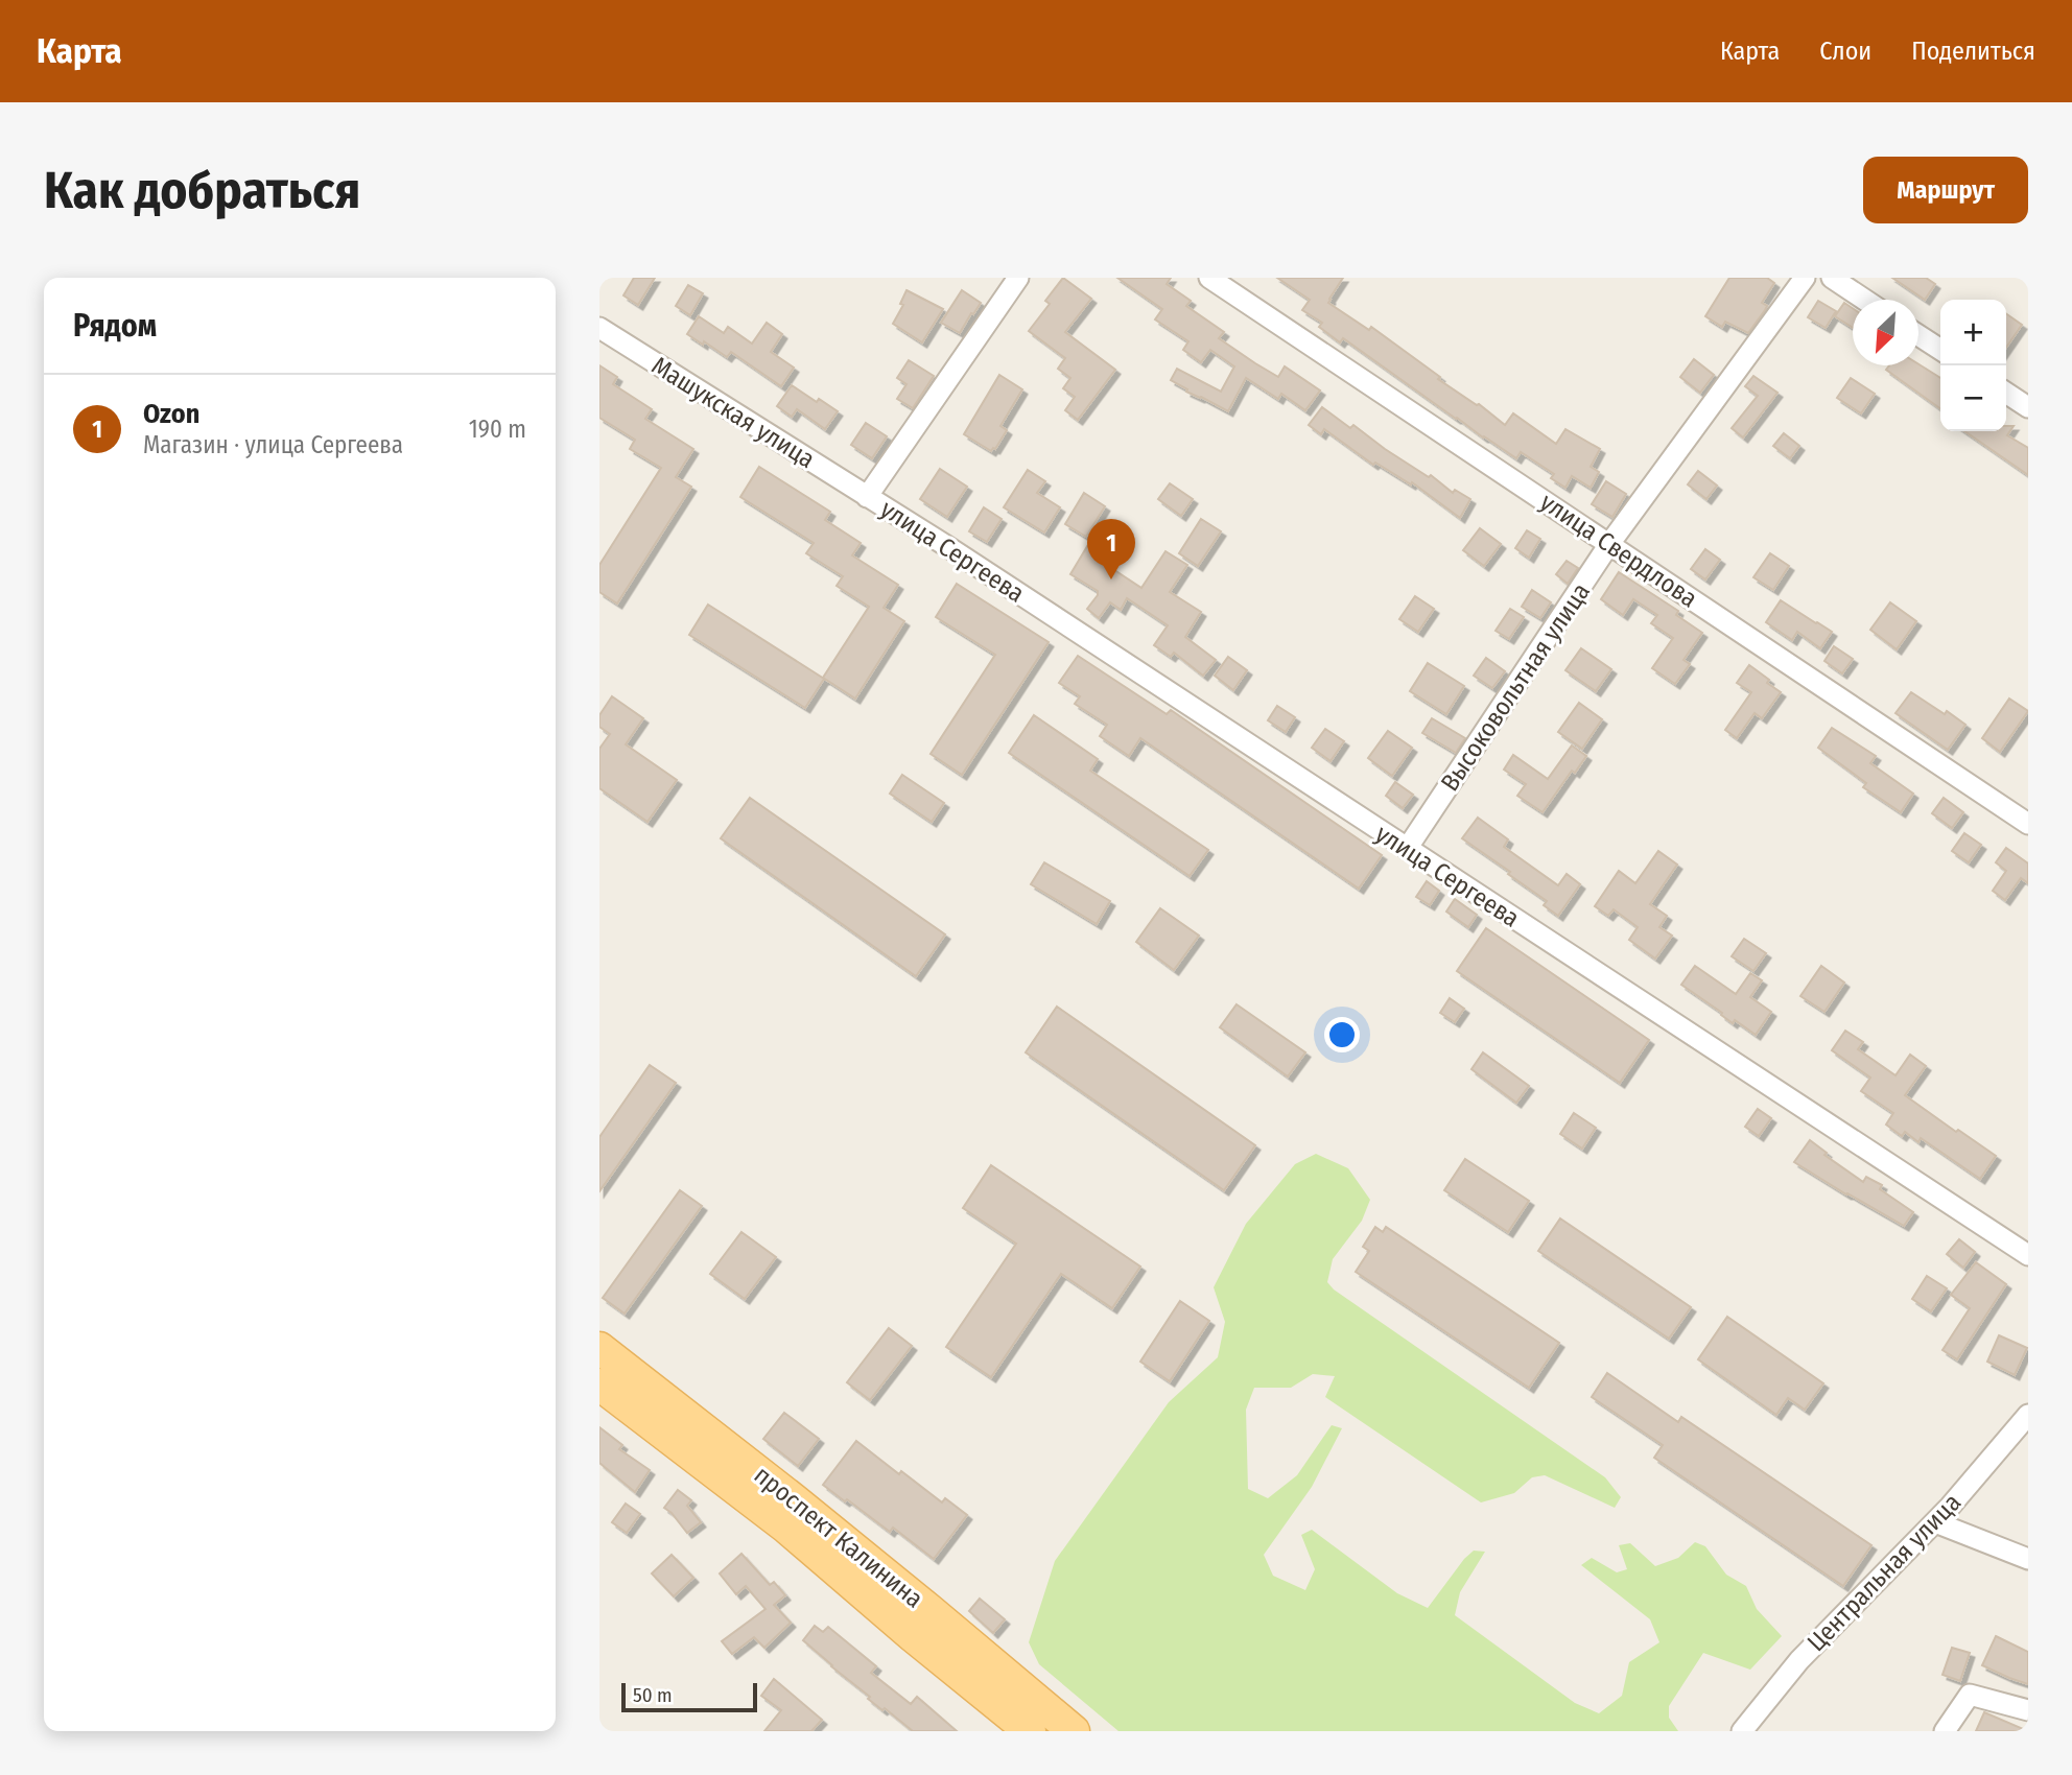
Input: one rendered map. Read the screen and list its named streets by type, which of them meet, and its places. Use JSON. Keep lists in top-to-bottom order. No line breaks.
{"streets":{"main road":["проспект Калинина"],"street":["Машукская улица","улица Свердлова","улица Сергеева","Высоковольтная улица","Центральная улица"]},"crossings":[["Машукская улица","улица Сергеева"],["улица Свердлова","Высоковольтная улица"],["улица Сергеева","Высоковольтная улица"]],"scale_bar":"50 m","north":"bottom left","page":{"header":"Карта","nav":["Карта","Слои","Поделиться"],"buttons":"Маршрут","title":"Как добраться","heading":"Рядом","map_buttons":["+","−"],"list":[{"mark":"1","name":"Ozon","note":"Магазин · улица Сергеева","value":"190 m"}],"pins":"1","scale":"50 m"}}
